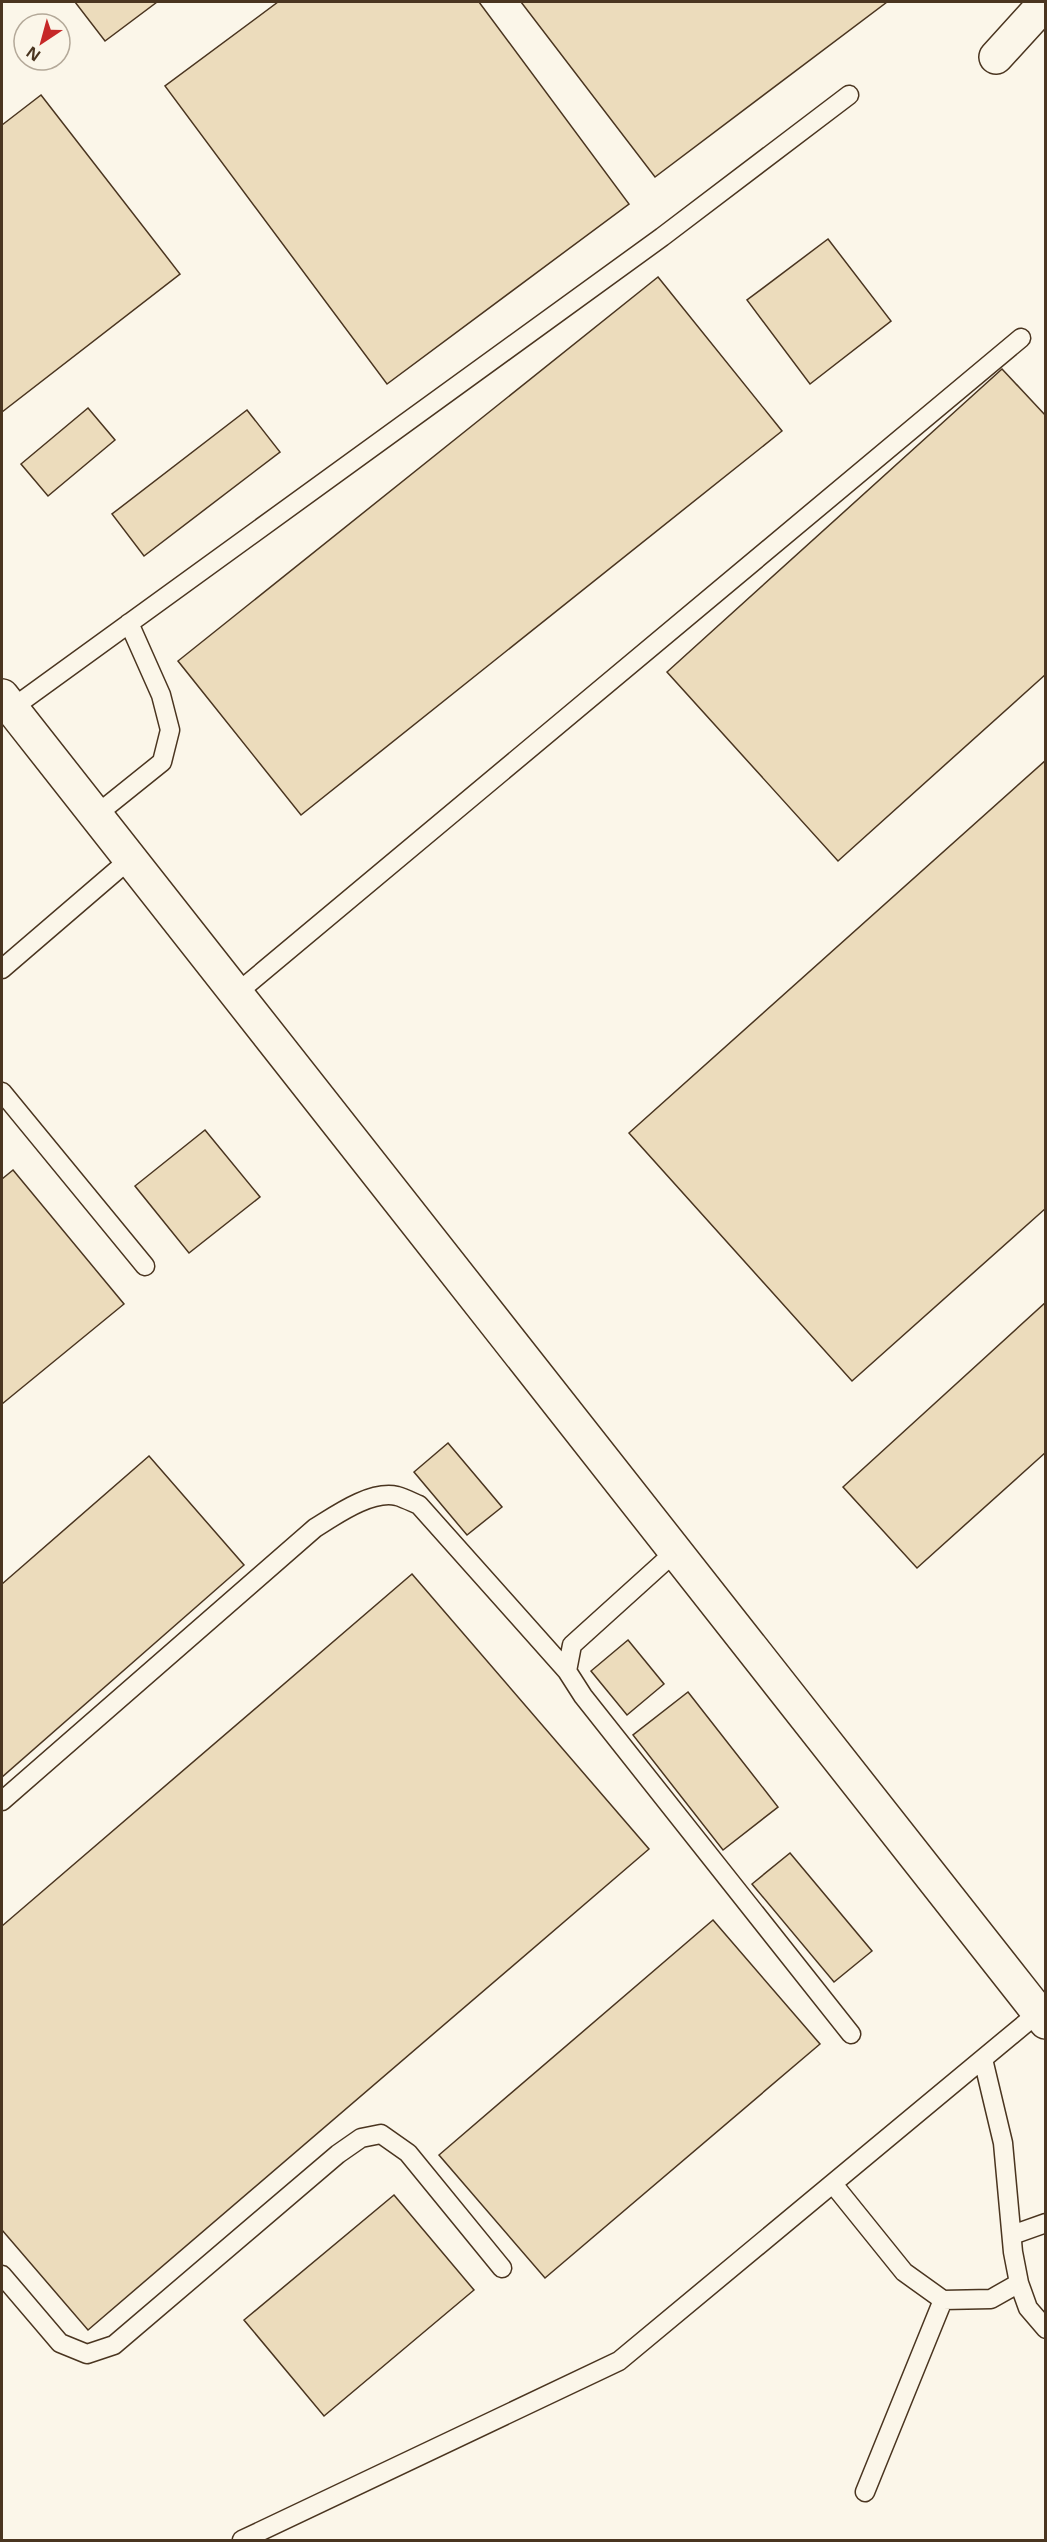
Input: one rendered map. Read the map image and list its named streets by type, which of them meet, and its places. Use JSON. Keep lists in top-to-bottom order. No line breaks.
{"north":"bottom left"}
